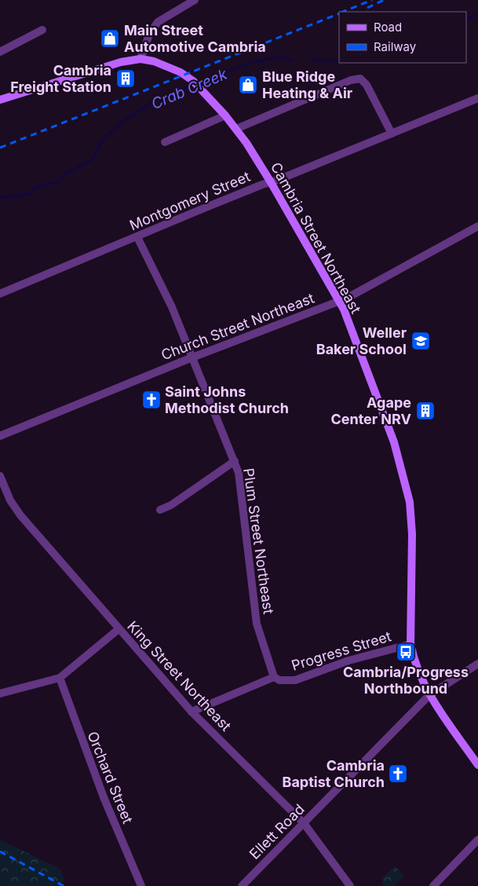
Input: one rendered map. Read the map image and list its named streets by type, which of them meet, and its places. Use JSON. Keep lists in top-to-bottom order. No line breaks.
{"streets":{"main road":["Cambria Street Northeast"],"street":["Montgomery Street","Church Street Northeast","Plum Street Northeast","Progress Street","King Street Northeast","Orchard Street","Ellett Road"]},"crossings":[["Montgomery Street","Cambria Street Northeast"],["Montgomery Street","Plum Street Northeast"],["Cambria Street Northeast","Church Street Northeast"],["Cambria Street Northeast","Progress Street"],["Cambria Street Northeast","Ellett Road"],["Church Street Northeast","Plum Street Northeast"],["Plum Street Northeast","Progress Street"],["Progress Street","King Street Northeast"],["King Street Northeast","Ellett Road"]],"water":["Crab Creek"],"places":{"shop":["Main Street Automotive Cambria","Blue Ridge Heating & Air"],"building":["Cambria Freight Station","Agape Center NRV"],"school or university":["Weller Baker School"],"church":["Saint Johns Methodist Church","Cambria Baptist Church"],"bus stop":["Cambria/Progress Northbound"]},"legend":["Road","Railway"]}
